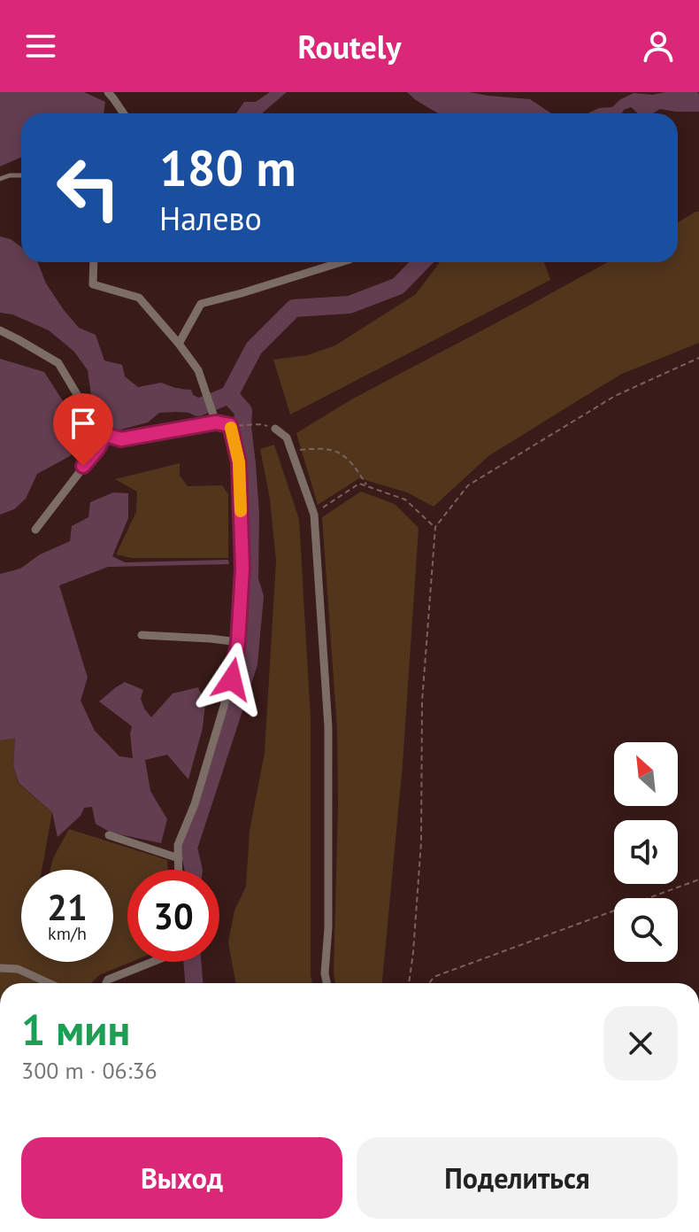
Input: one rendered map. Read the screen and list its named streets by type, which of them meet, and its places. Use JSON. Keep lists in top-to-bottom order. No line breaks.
{"north":"top left","page":{"header":"Routely","turn":["180 m","Налево"],"speed":"21 km/h","limit":"30","heading":["1 мин","300 m · 06:36"],"buttons":["Выход","Поделиться"]}}
